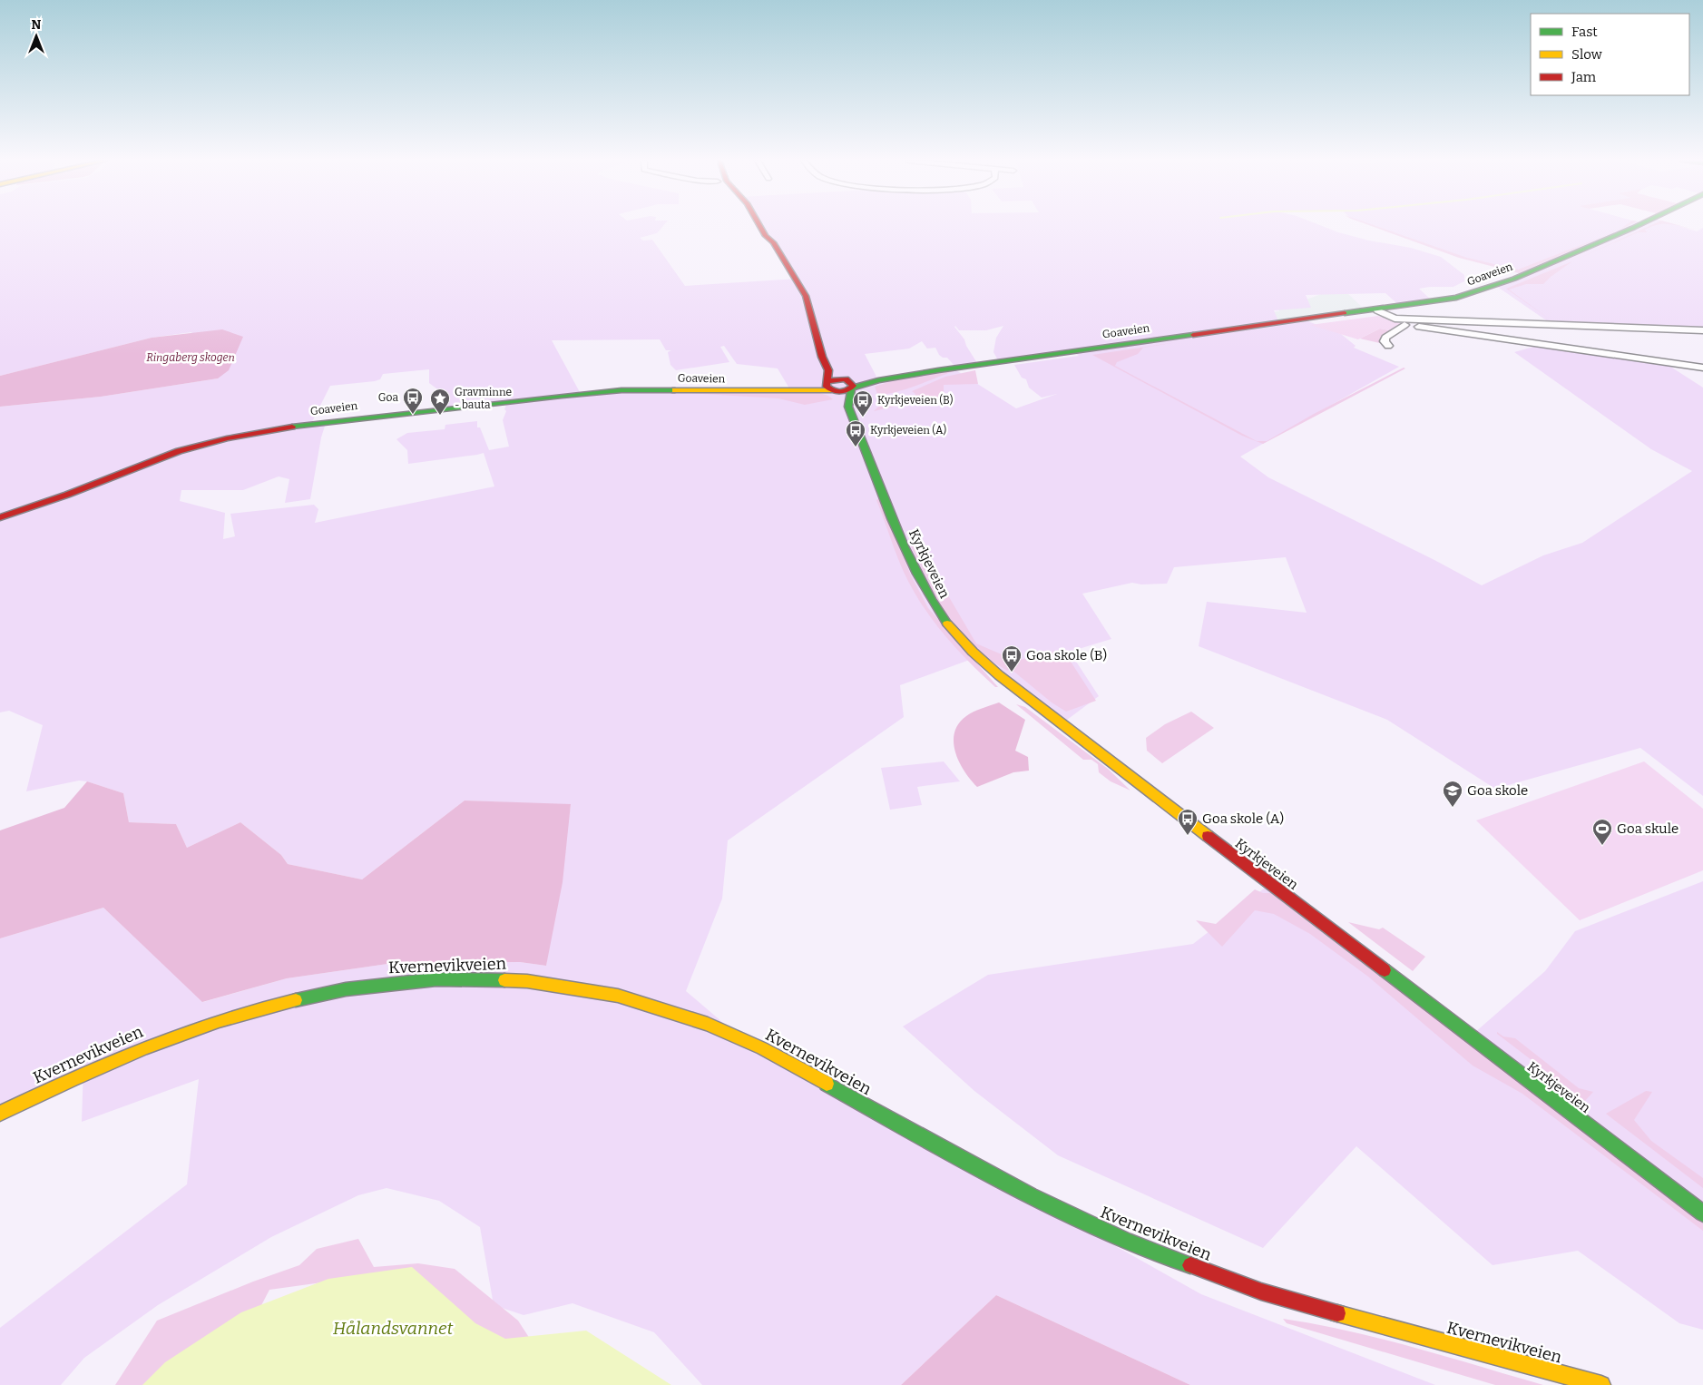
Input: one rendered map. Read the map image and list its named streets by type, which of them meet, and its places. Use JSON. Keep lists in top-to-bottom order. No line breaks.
{"streets":{"main road":["Goaveien","Kyrkjeveien","Kvernevikveien"]},"crossings":[["Goaveien","Kyrkjeveien"]],"water":["Hålandsvannet"],"parks":["Ringaberg skogen"],"places":{"bus stop":["Goa","Kyrkjeveien (B)","Kyrkjeveien (A)","Goa skole (B)","Goa skole (A)"],"place":["Gravminne - bauta"],"school or university":["Goa skole"],"sports":["Goa skule"]},"legend":["Fast","Slow","Jam"],"north":"top"}
